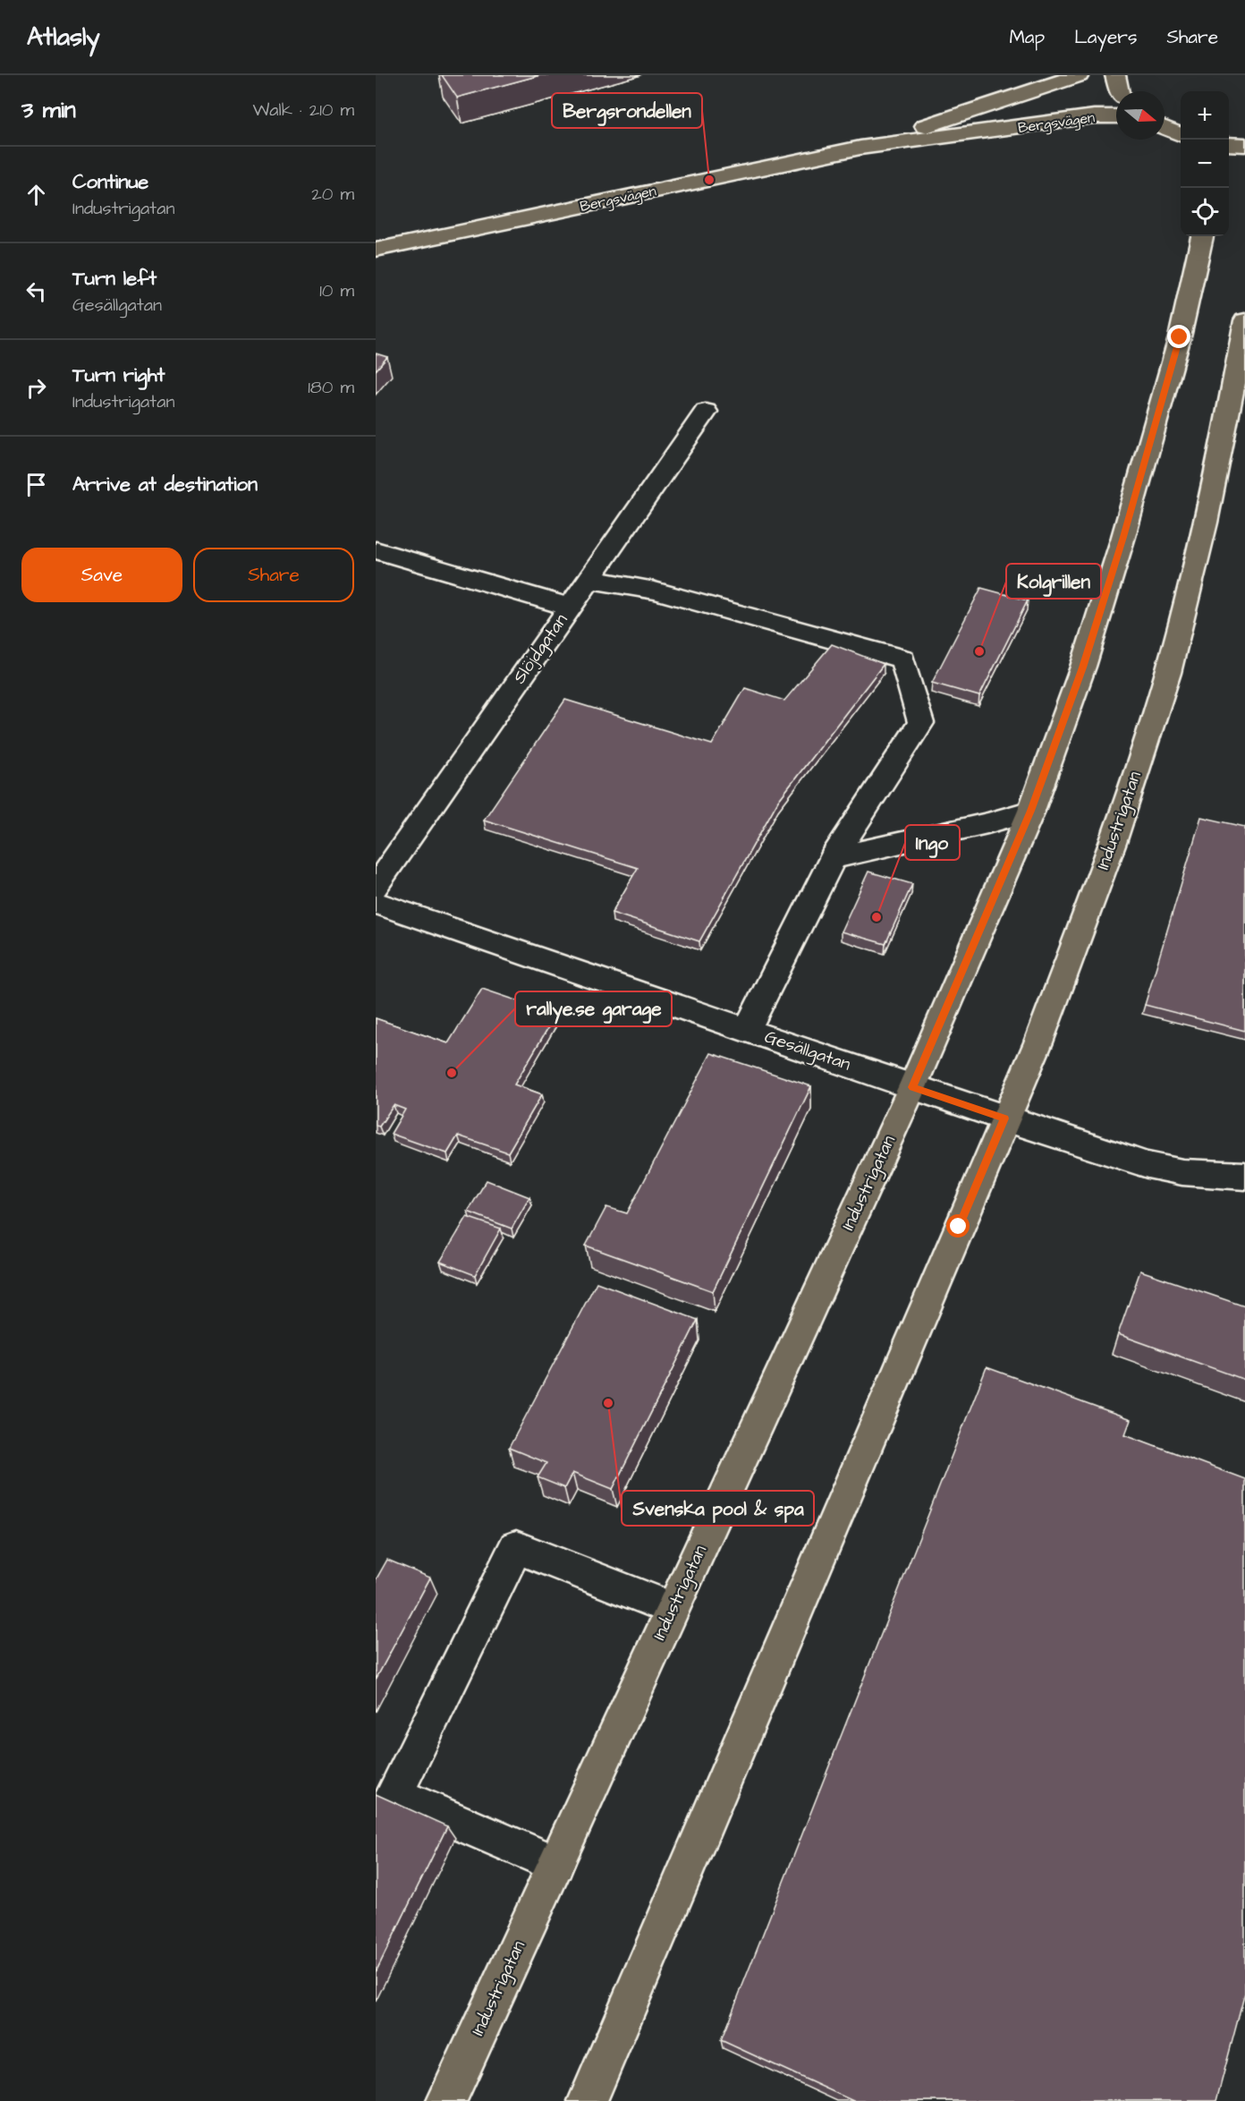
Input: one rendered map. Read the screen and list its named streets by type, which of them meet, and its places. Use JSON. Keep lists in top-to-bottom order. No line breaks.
{"streets":{"main road":["Bergsvägen","Industrigatan"],"street":["Slöjdgatan","Gesällgatan"]},"crossings":[["Industrigatan","Gesällgatan"]],"places":["Bergsrondellen","Kolgrillen","Ingo","rallye.se garage","Svenska pool & spa"],"north":"right","page":{"header":"Atlasly","nav":["Map","Layers","Share"],"heading":["3 min","Walk · 210 m"],"map_buttons":["+","−"],"list":[["Continue","Industrigatan","20 m"],["Turn left","Gesällgatan","10 m"],["Turn right","Industrigatan","180 m"],"Arrive at destination"],"buttons":["Save","Share"]}}
